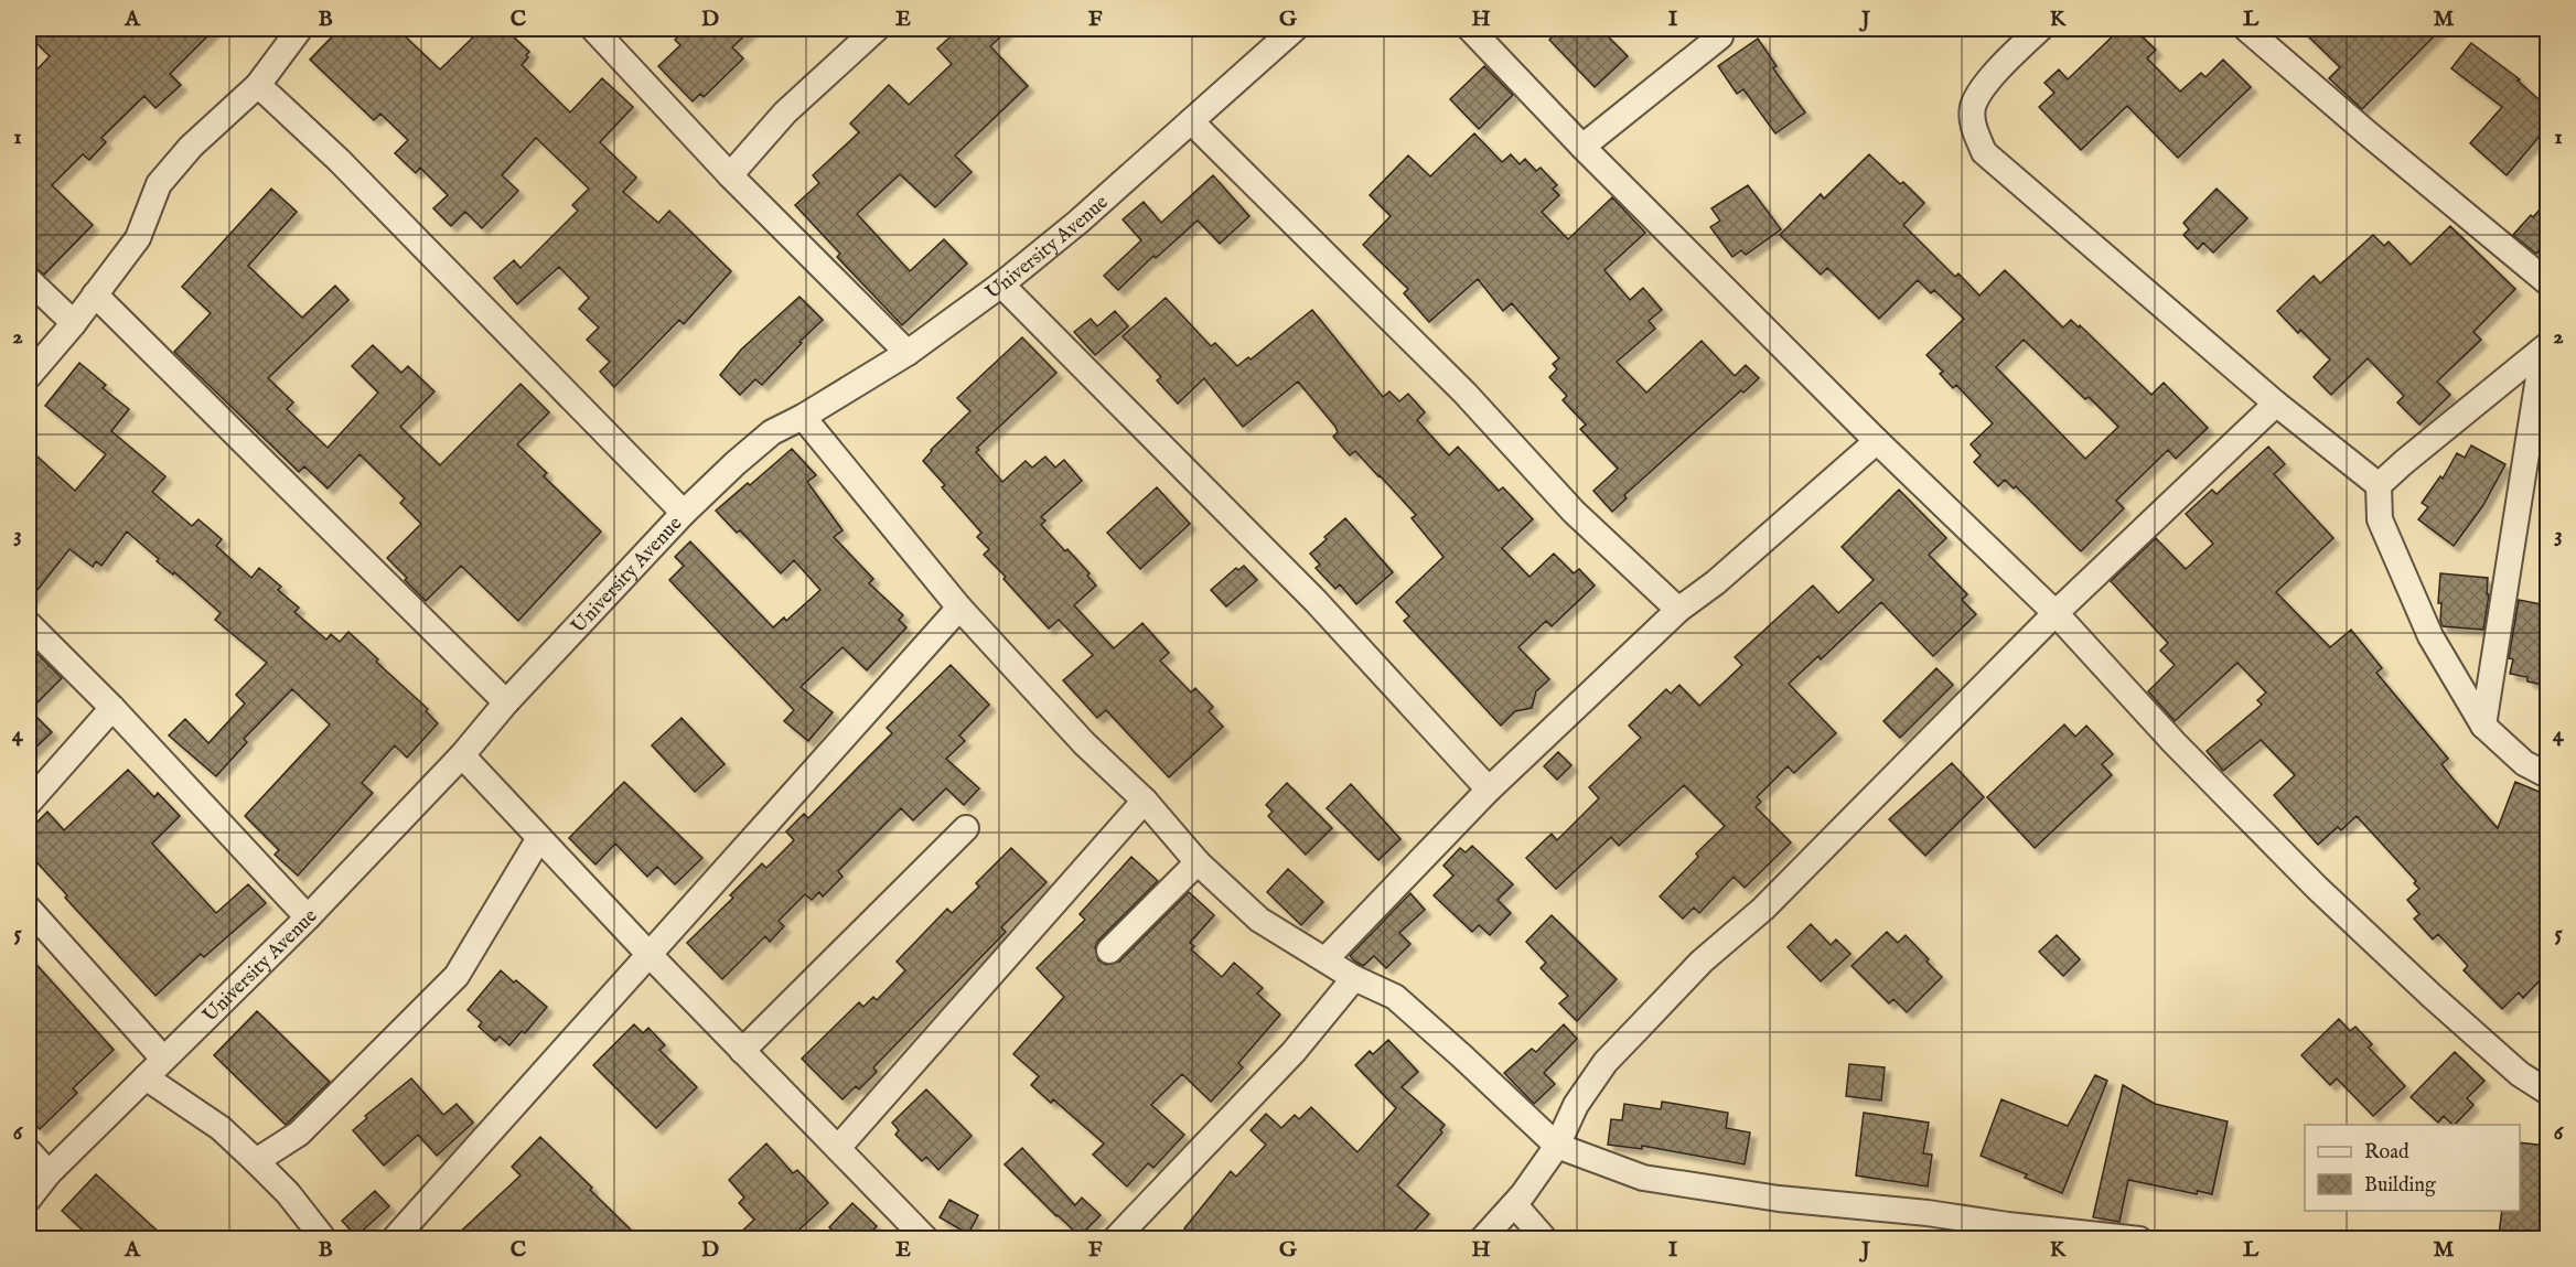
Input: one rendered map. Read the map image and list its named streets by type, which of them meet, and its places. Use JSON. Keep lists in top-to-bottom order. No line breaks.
{"streets":{"street":["University Avenue"]},"legend":["Road","Building"],"grid":{"columns":["A","B","C","D","E","F","G","H","I","J","K","L","M"],"rows":["1","2","3","4","5","6"]}}
